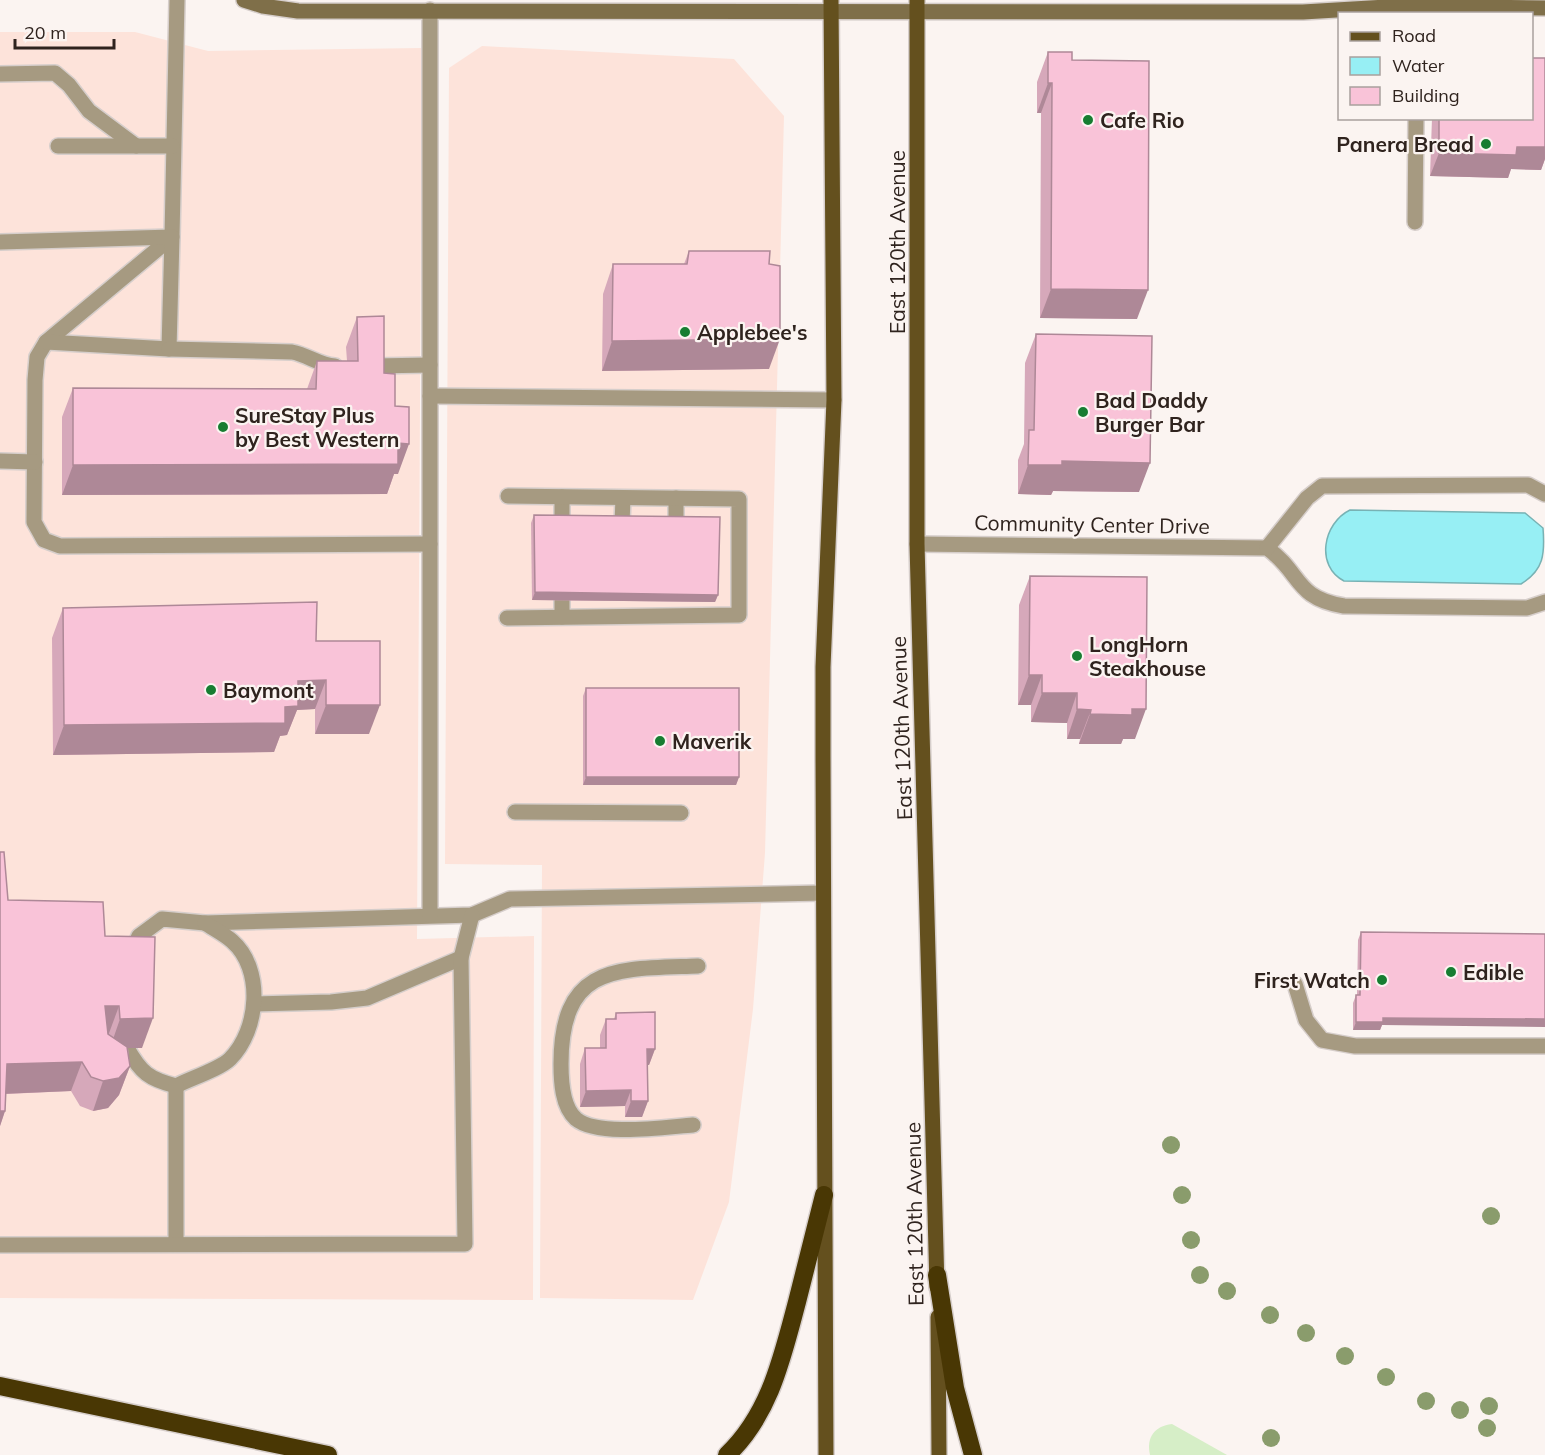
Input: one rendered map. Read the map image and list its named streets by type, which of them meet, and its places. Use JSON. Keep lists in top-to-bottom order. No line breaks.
{"streets":{"main road":["East 120th Avenue"],"street":["Community Center Drive"]},"crossings":[["East 120th Avenue","Community Center Drive"]],"places":["Cafe Rio","Panera Bread","Applebee's","Bad Daddy Burger Bar","SureStay Plus by Best Western","LongHorn Steakhouse","Baymont","Maverik","Edible","First Watch"],"legend":["Road","Water","Building"],"scale_bar":"20 m"}
